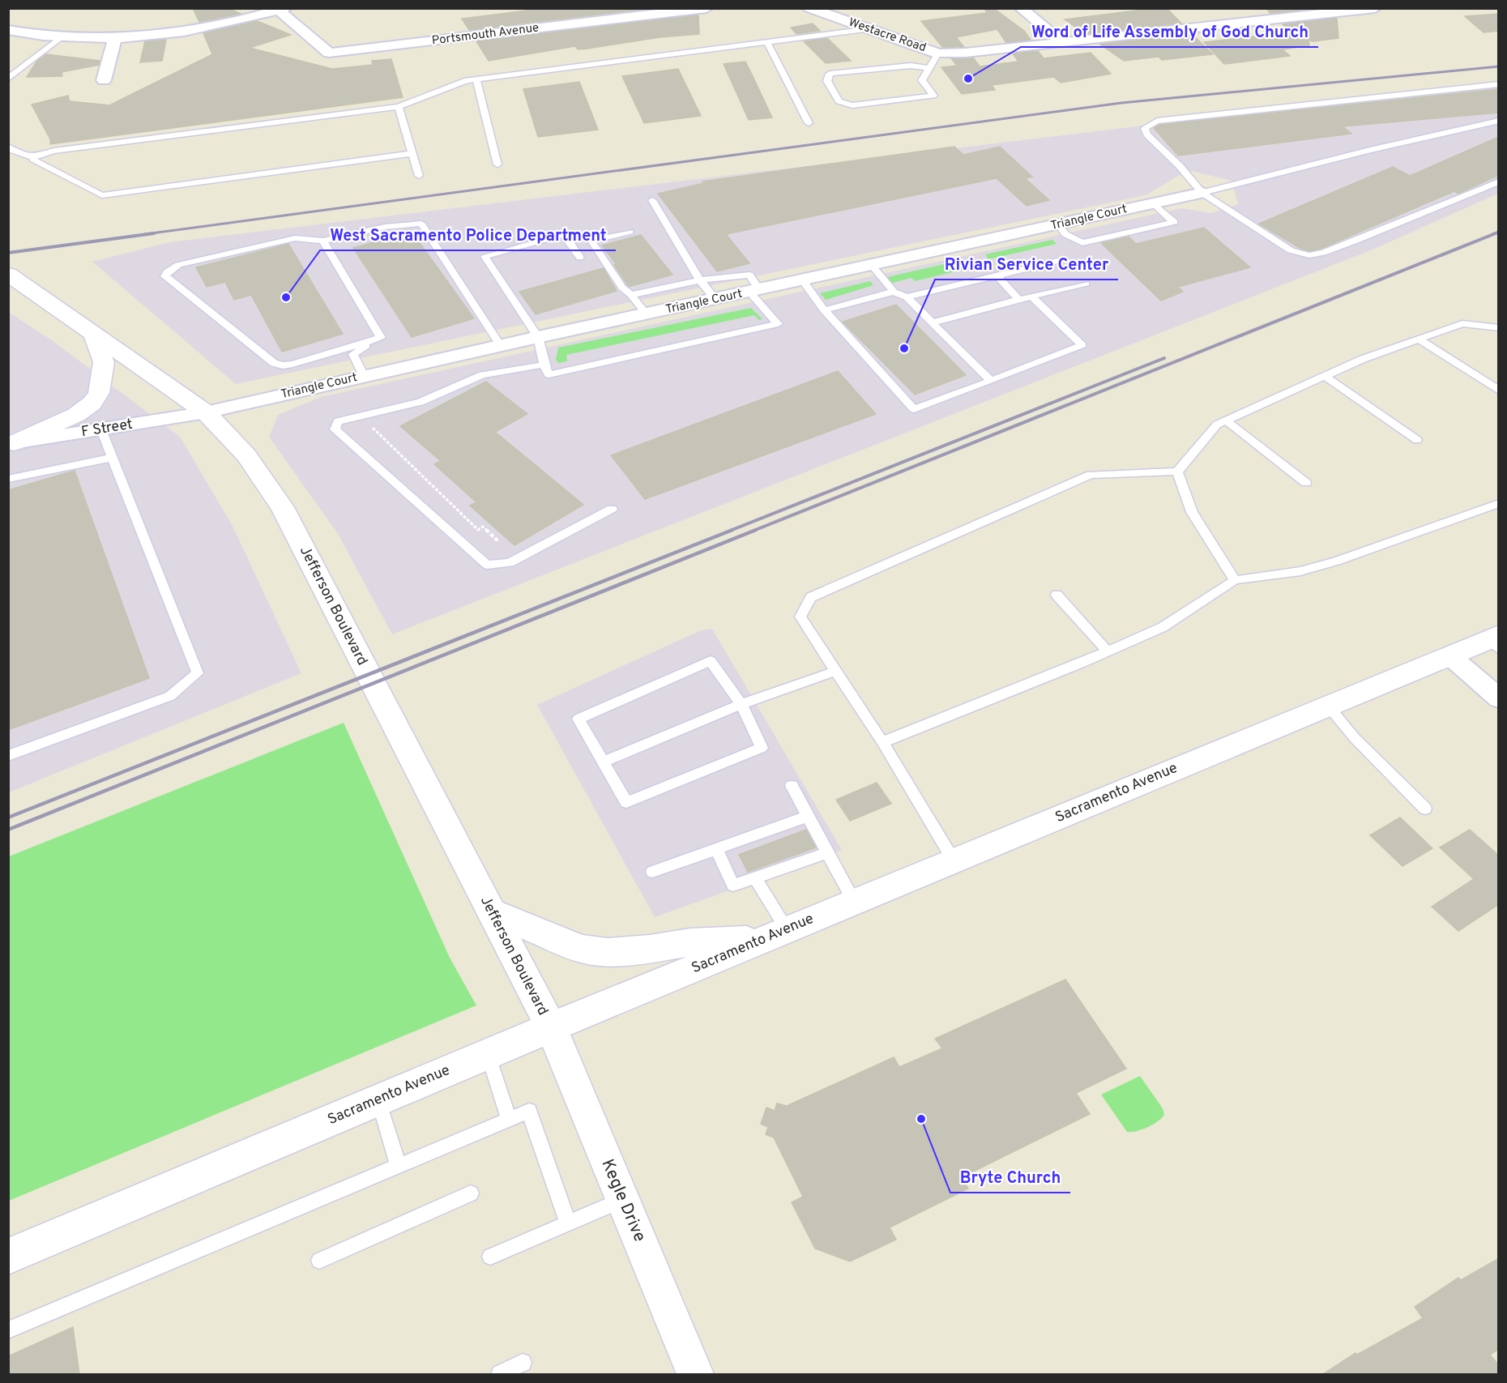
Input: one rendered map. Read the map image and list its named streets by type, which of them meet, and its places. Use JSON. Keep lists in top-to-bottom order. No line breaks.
{"streets":{"main road":["Jefferson Boulevard","Sacramento Avenue","Kegle Drive"],"street":["Portsmouth Avenue","Westacre Road","Triangle Court","F Street"]},"crossings":[["Triangle Court","F Street"],["Triangle Court","Jefferson Boulevard"],["F Street","Jefferson Boulevard"],["Jefferson Boulevard","Sacramento Avenue"],["Jefferson Boulevard","Kegle Drive"],["Sacramento Avenue","Kegle Drive"]],"places":["Word of Life Assembly of God Church","West Sacramento Police Department","Rivian Service Center","Bryte Church"]}
